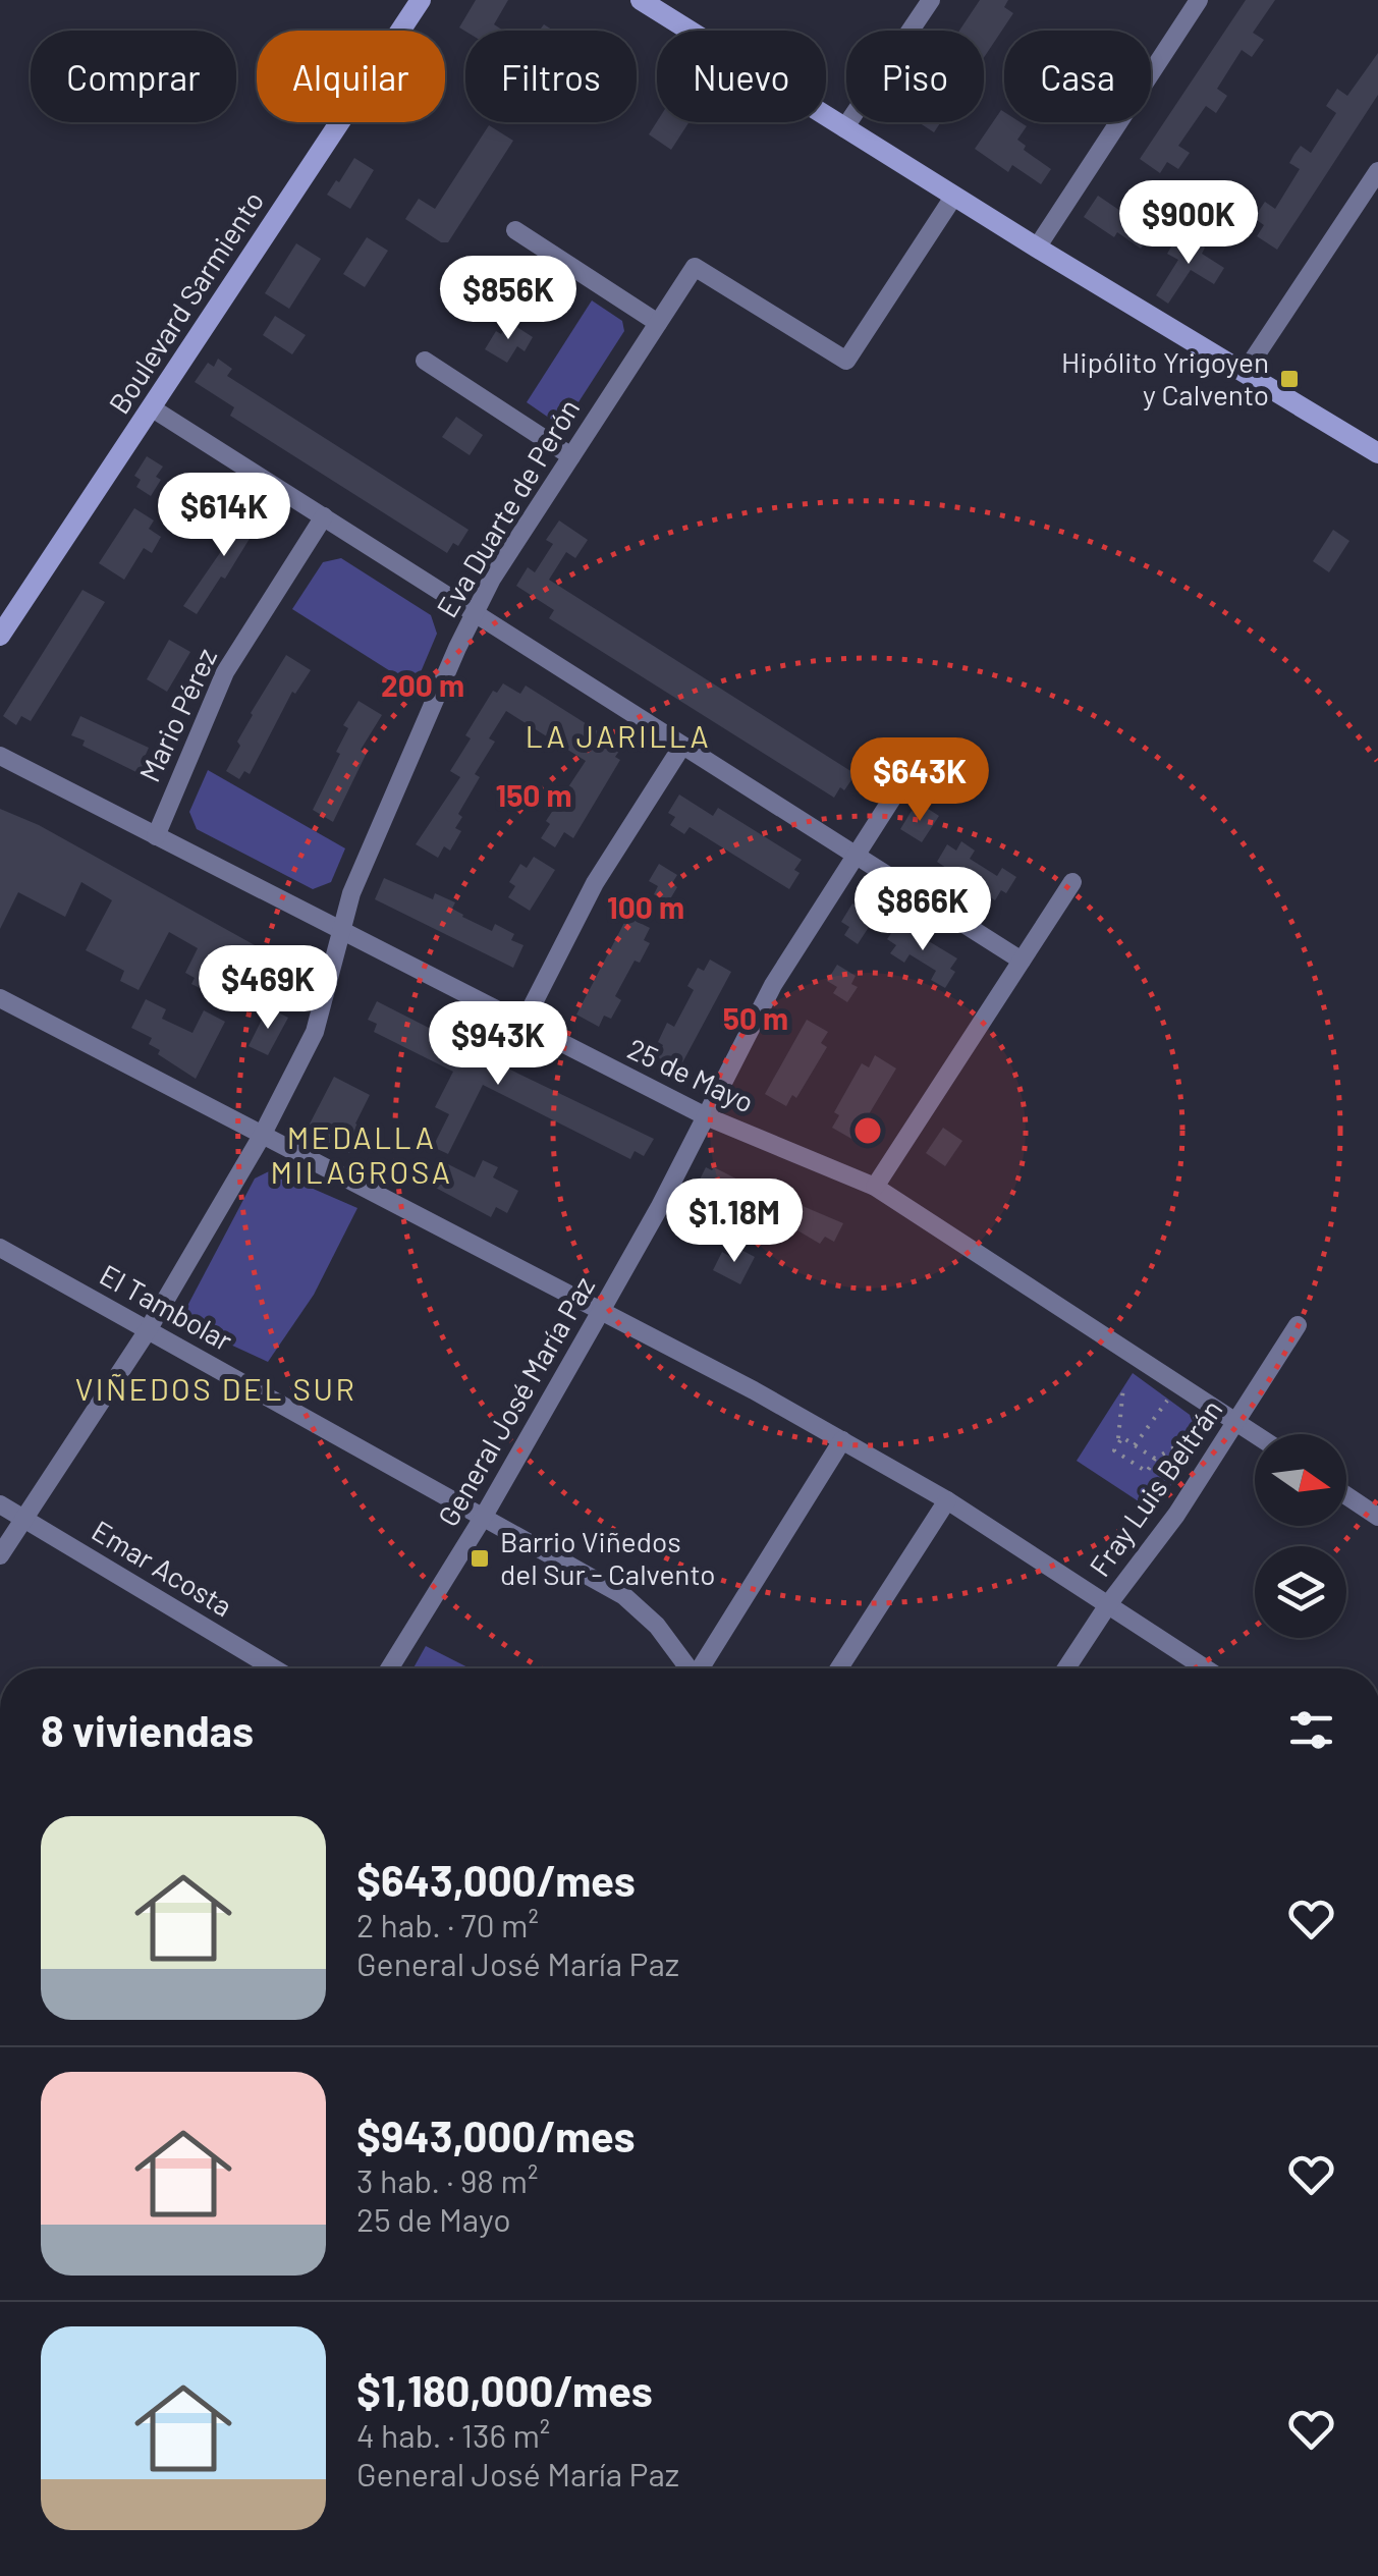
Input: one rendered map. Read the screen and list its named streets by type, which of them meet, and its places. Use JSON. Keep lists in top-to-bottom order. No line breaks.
{"streets":{"main road":["Boulevard Sarmiento"],"street":["Eva Duarte de Perón","Mario Pérez","25 de Mayo","El Tambolar","General José María Paz","Fray Luis Beltrán","Emar Acosta"]},"crossings":[["Eva Duarte de Perón","25 de Mayo"],["Eva Duarte de Perón","El Tambolar"],["Eva Duarte de Perón","Emar Acosta"],["Mario Pérez","25 de Mayo"],["25 de Mayo","General José María Paz"],["25 de Mayo","Fray Luis Beltrán"],["El Tambolar","General José María Paz"]],"districts":["LA JARILLA","MEDALLA MILAGROSA","VIÑEDOS DEL SUR"],"places":{"transit":["Hipólito Yrigoyen y Calvento","Barrio Viñedos del Sur - Calvento"]},"north":"right","page":{"chip":["Comprar","Alquilar","Filtros","Nuevo","Piso","Casa"],"price":["$900K","$856K","$614K","$643K","$866K","$469K","$943K","$1.18M"],"heading":"8 viviendas","list":[{"name":"$643,000/mes","note":"2 hab. · 70 m² · General José María Paz"},{"name":"$943,000/mes","note":"3 hab. · 98 m² · 25 de Mayo"},{"name":"$1,180,000/mes","note":"4 hab. · 136 m² · General José María Paz"}]},"rings":["200 m","150 m","100 m","50 m"]}
